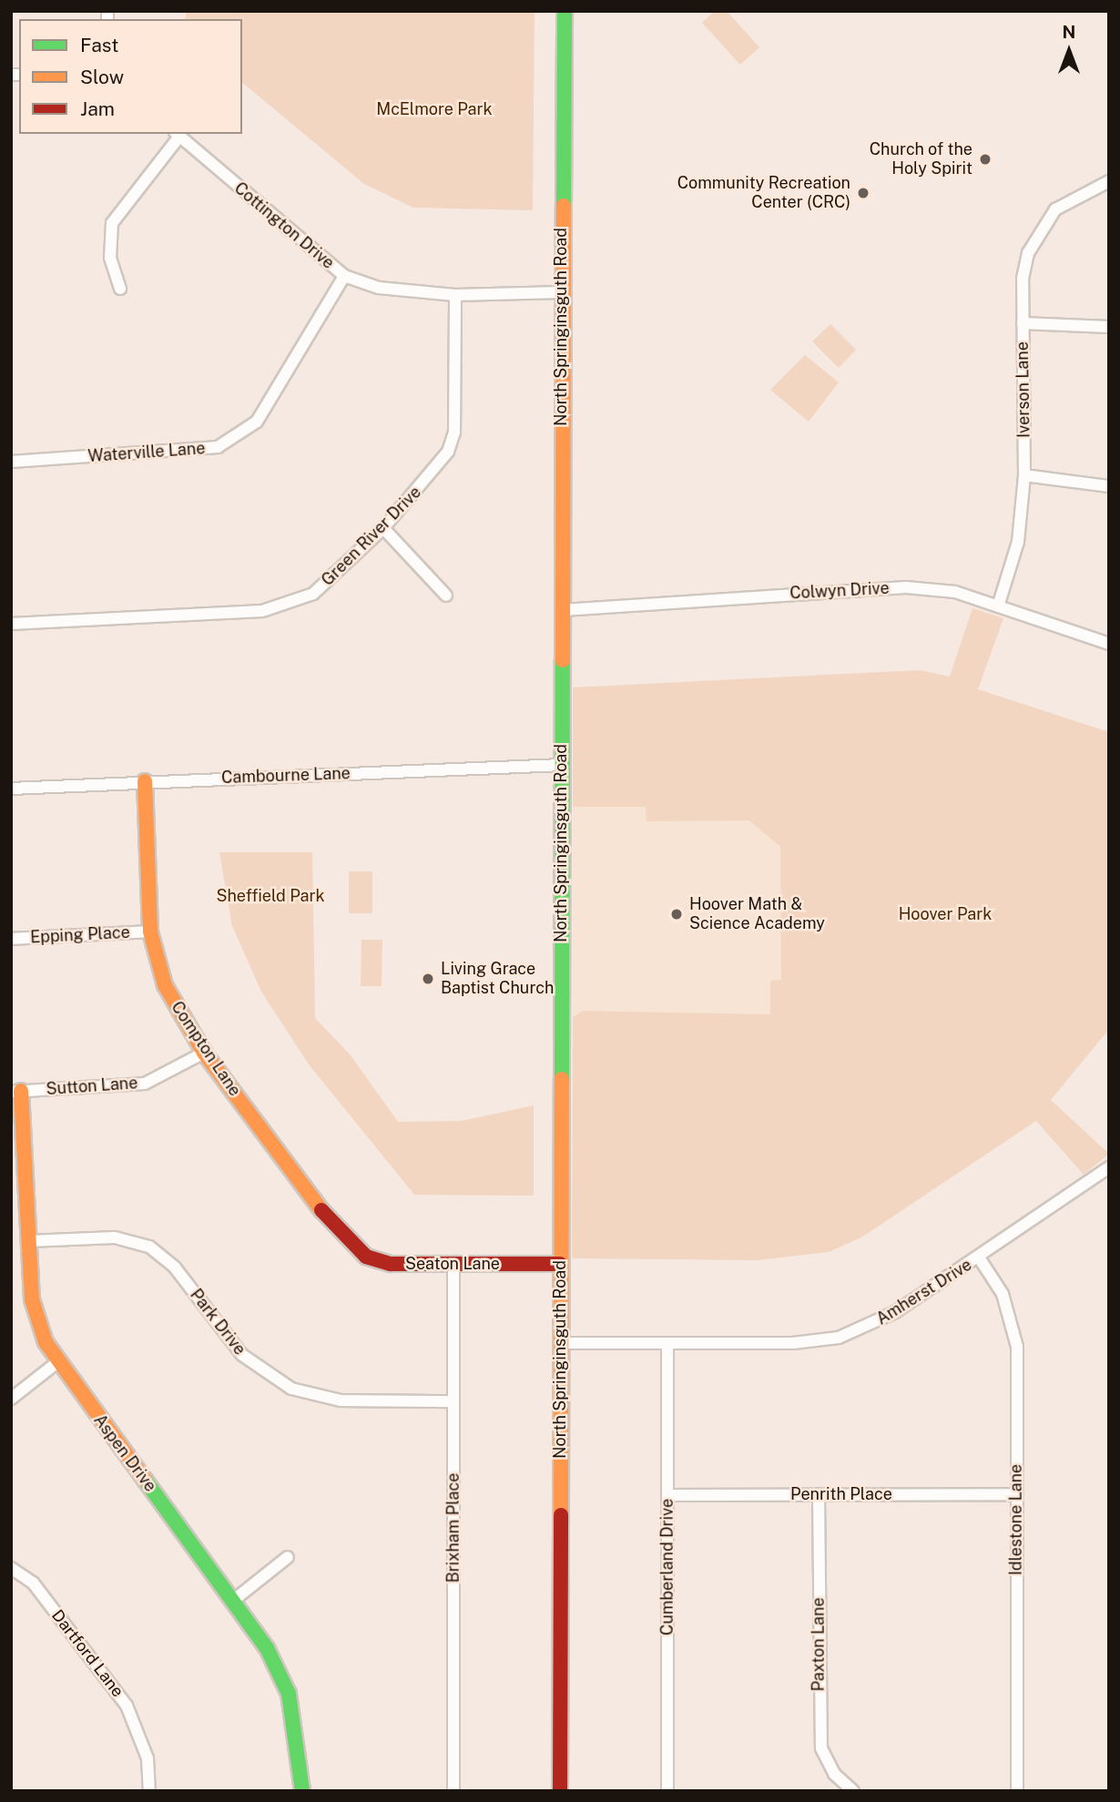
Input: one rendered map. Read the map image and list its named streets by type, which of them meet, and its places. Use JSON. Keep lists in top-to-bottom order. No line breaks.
{"streets":{"street":["Cottington Drive","North Springinsguth Road","Iverson Lane","Waterville Lane","Green River Drive","Colwyn Drive","Cambourne Lane","Epping Place","Compton Lane","Sutton Lane","Seaton Lane","Amherst Drive","Park Drive","Aspen Drive","Penrith Place","Idlestone Lane","Brixham Place","Cumberland Drive","Paxton Lane","Dartford Lane"]},"crossings":[["Cottington Drive","North Springinsguth Road"],["Cottington Drive","Waterville Lane"],["Cottington Drive","Green River Drive"],["North Springinsguth Road","Colwyn Drive"],["North Springinsguth Road","Cambourne Lane"],["North Springinsguth Road","Seaton Lane"],["North Springinsguth Road","Amherst Drive"],["Iverson Lane","Colwyn Drive"],["Cambourne Lane","Compton Lane"],["Epping Place","Compton Lane"],["Compton Lane","Sutton Lane"],["Compton Lane","Seaton Lane"],["Sutton Lane","Aspen Drive"],["Seaton Lane","Brixham Place"],["Amherst Drive","Idlestone Lane"],["Amherst Drive","Cumberland Drive"],["Park Drive","Aspen Drive"],["Park Drive","Brixham Place"],["Penrith Place","Idlestone Lane"],["Penrith Place","Cumberland Drive"],["Penrith Place","Paxton Lane"]],"parks":["McElmore Park","Sheffield Park","Hoover Park"],"places":["Church of the Holy Spirit","Community Recreation Center (CRC)","Hoover Math & Science Academy","Living Grace Baptist Church"],"legend":["Fast","Slow","Jam"],"north":"top"}
